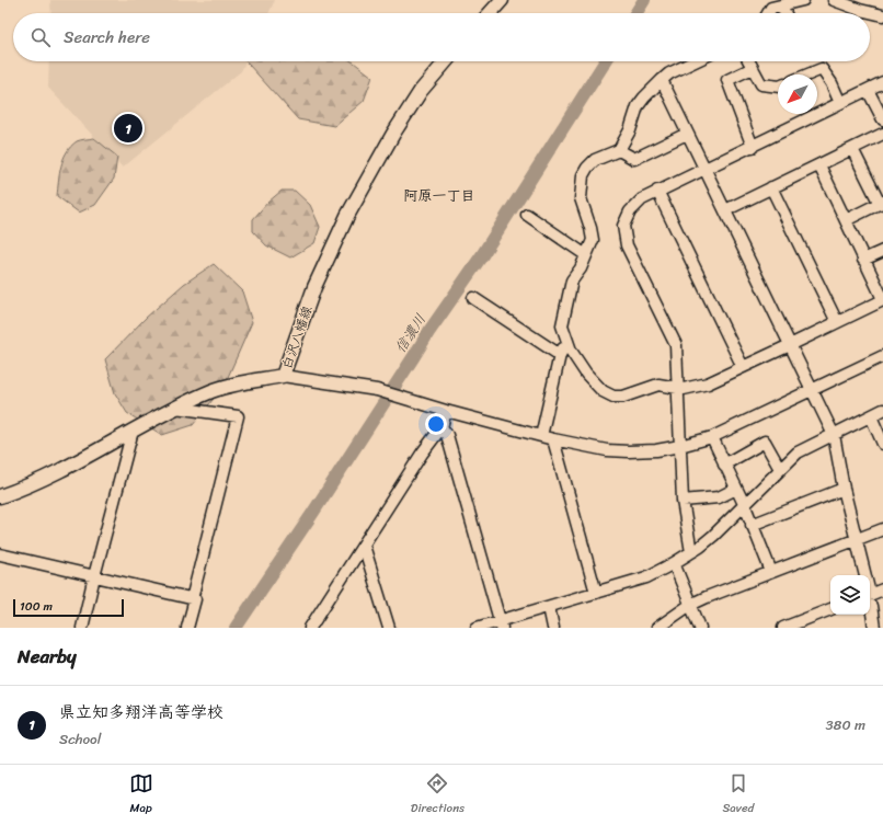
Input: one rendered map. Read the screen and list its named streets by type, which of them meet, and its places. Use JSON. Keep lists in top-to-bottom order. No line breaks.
{"streets":{"main road":["白沢八幡線"]},"districts":["阿原一丁目"],"water":["信濃川"],"scale_bar":"100 m","north":"bottom left","page":{"search":"Search here","pins":"1","scale":"100 m","heading":"Nearby","list":[{"mark":"1","name":"県立知多翔洋高等学校","note":"School","value":"380 m"}],"nav":["Map","Directions","Saved"]}}
